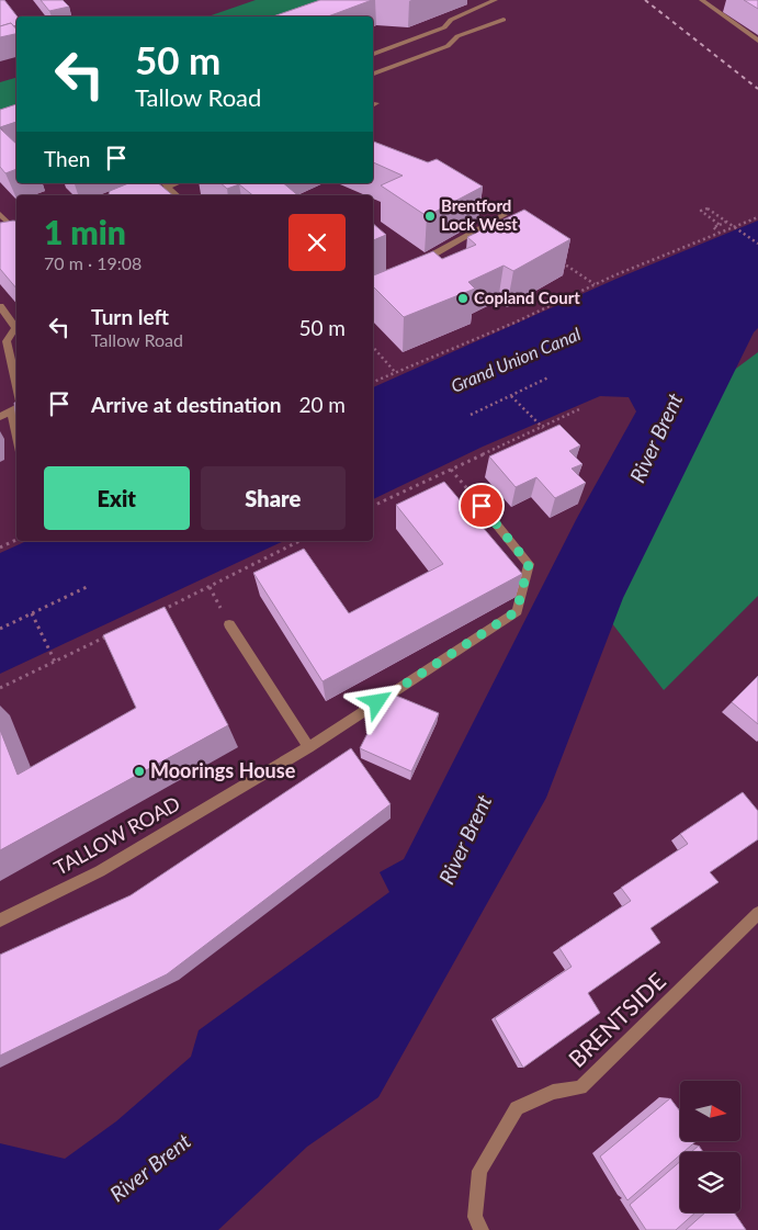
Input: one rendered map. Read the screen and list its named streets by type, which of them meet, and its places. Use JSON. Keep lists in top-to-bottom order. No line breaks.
{"streets":{"street":["TALLOW ROAD","BRENTSIDE"]},"water":["Grand Union Canal","River Brent"],"places":["Brentford Lock West","Copland Court","Moorings House"],"north":"right","page":{"turn":["50 m","Tallow Road"],"then":"Then","heading":["1 min","70 m · 19:08"],"list":[{"name":"Turn left","note":"Tallow Road","value":"50 m"},{"name":"Arrive at destination","value":"20 m"}],"buttons":["Exit","Share"]}}
